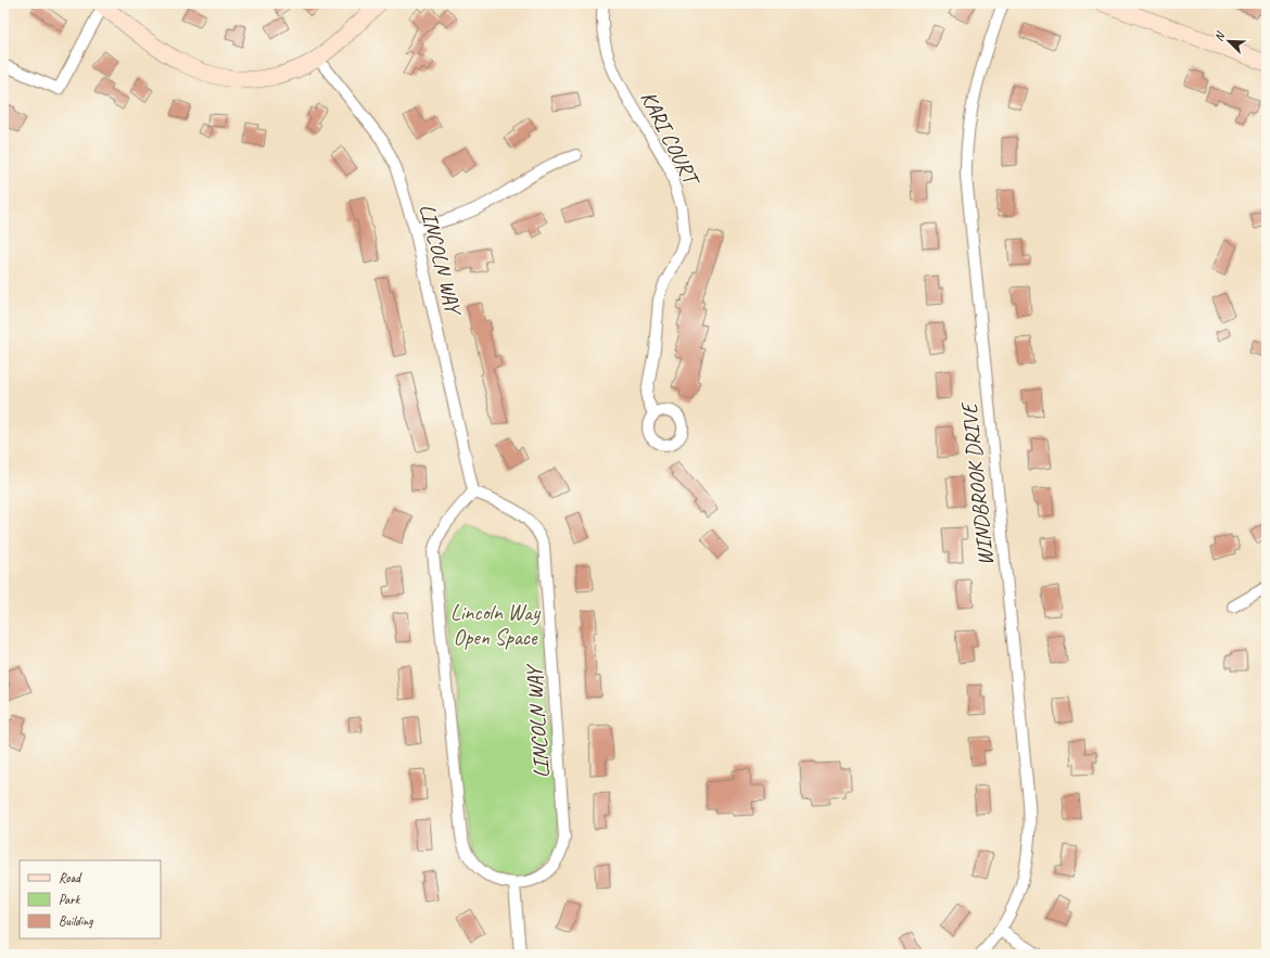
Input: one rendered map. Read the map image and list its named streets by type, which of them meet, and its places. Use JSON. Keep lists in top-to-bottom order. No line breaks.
{"streets":{"street":["KARI COURT","LINCOLN WAY","WINDBROOK DRIVE"]},"parks":["Lincoln Way Open Space"],"legend":["Road","Park","Building"],"north":"top left"}
